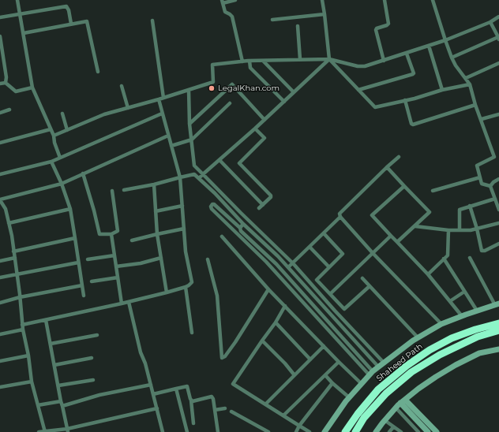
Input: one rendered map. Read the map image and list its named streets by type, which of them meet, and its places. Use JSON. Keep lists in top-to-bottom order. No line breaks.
{"streets":{"highway":["Shaheed Path"]},"places":["LegalKhan.com"]}
